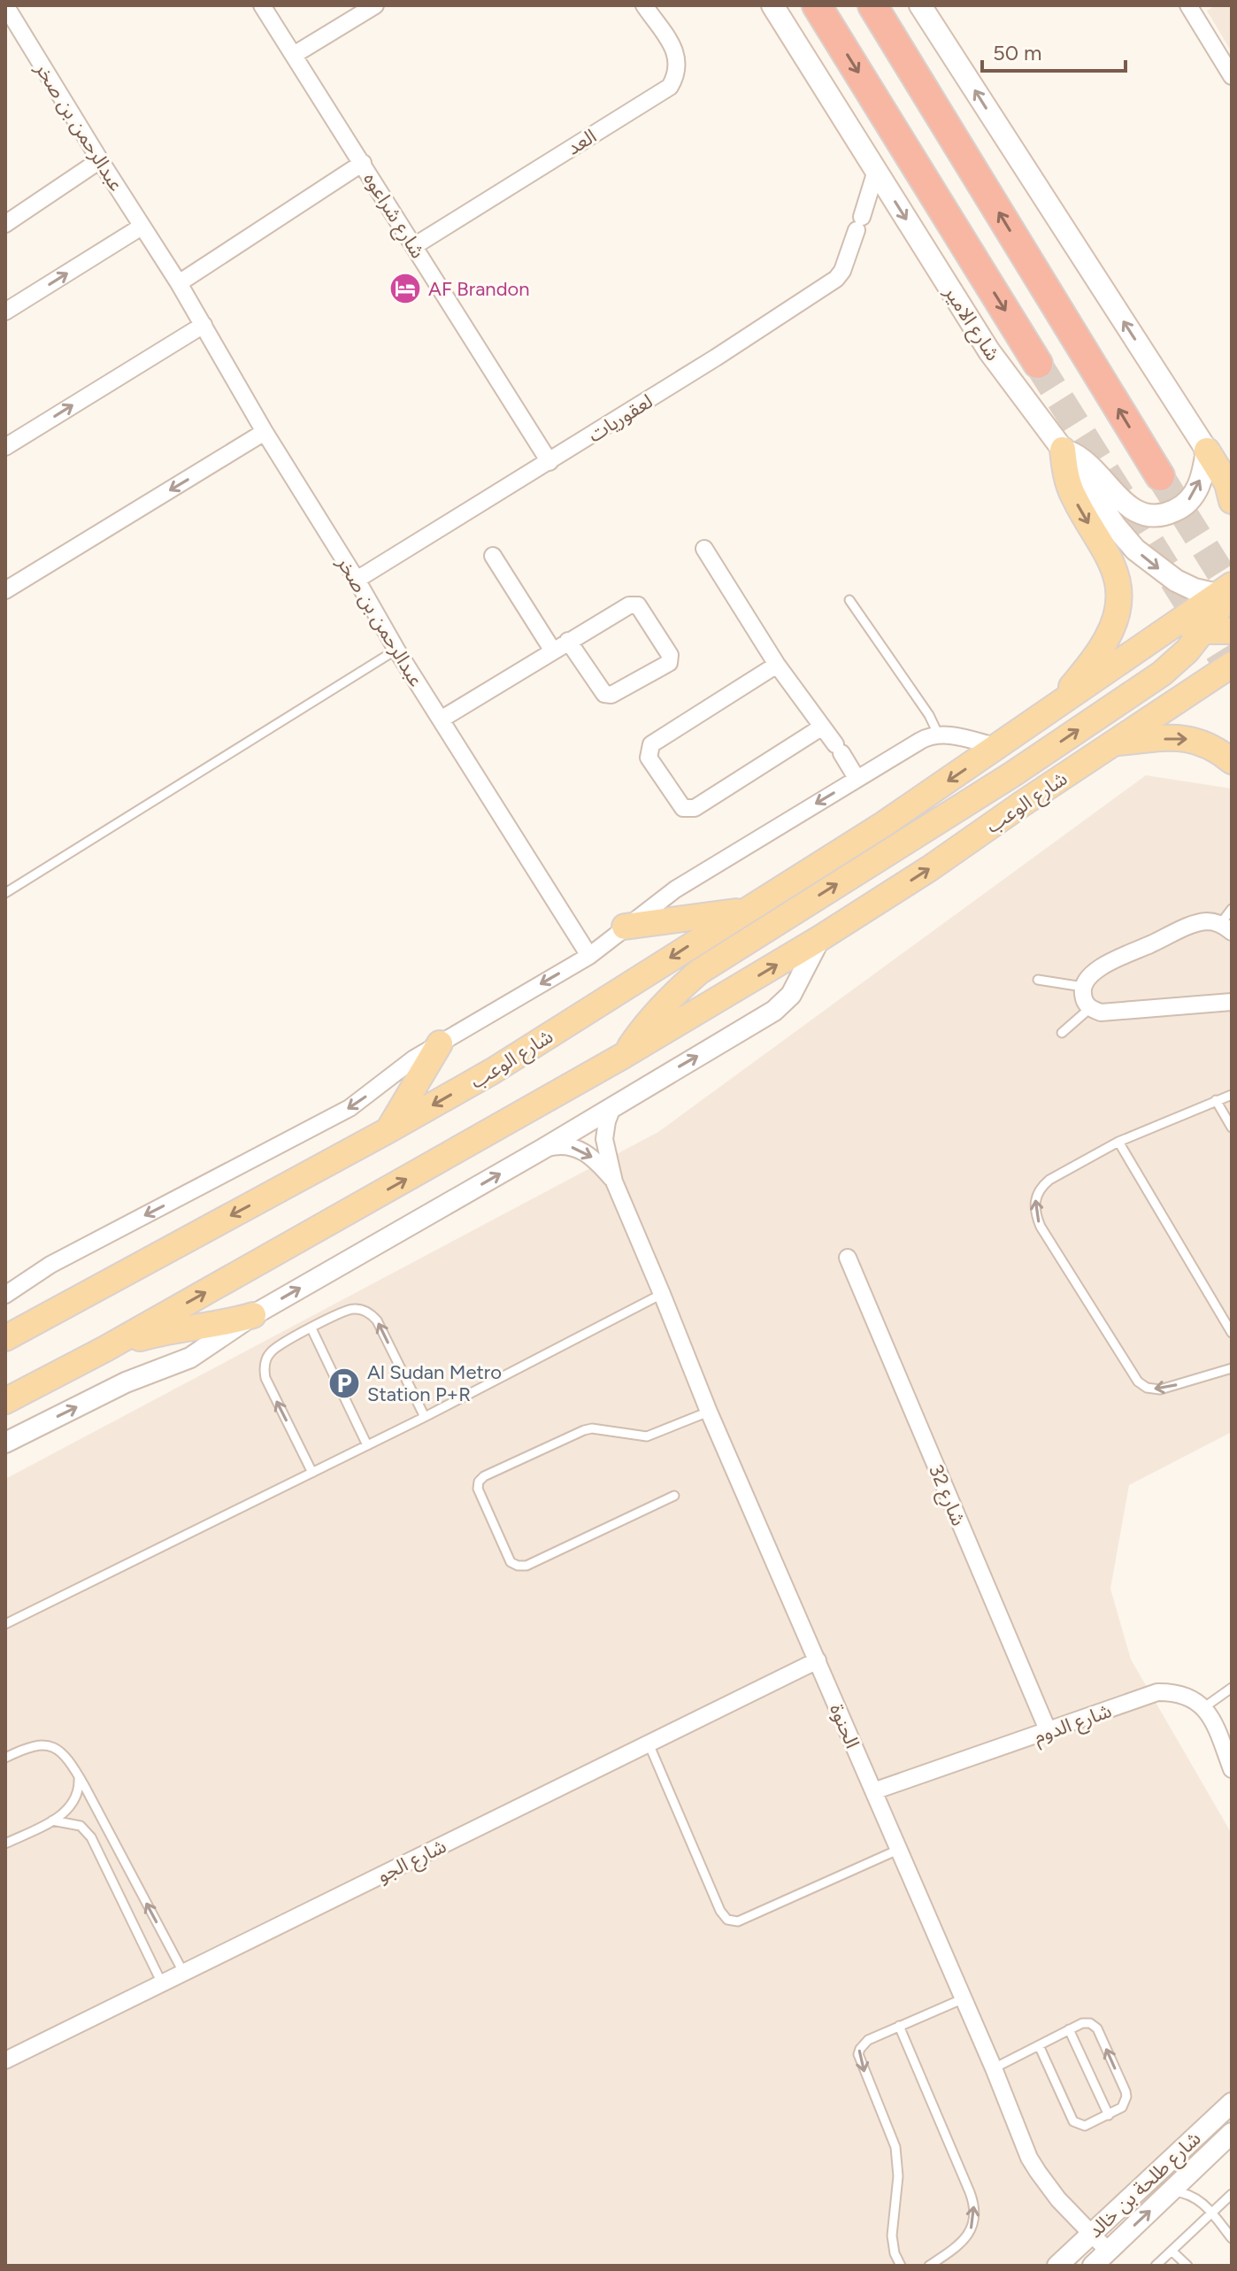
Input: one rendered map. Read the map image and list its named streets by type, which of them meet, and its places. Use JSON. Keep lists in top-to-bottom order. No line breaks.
{"streets":{"highway":["شارع الامير"],"main road":["شارع الوعب"],"street":["عبدالرحمن بن صخر","العد","شارع شراعوه","لعقوريات","شارع 32","شارع الدوم","الحنوة","شارع الجو","شارع طلحة بن خالد"]},"crossings":[["عبدالرحمن بن صخر","لعقوريات"],["العد","شارع شراعوه"],["شارع شراعوه","لعقوريات"],["شارع الامير","لعقوريات"],["شارع الامير","شارع الوعب"],["شارع 32","شارع الدوم"],["شارع الدوم","الحنوة"],["الحنوة","شارع الجو"],["الحنوة","شارع طلحة بن خالد"]],"places":{"hotel":["AF Brandon"],"parking":["Al Sudan Metro Station P+R"]},"scale_bar":"50 m"}
